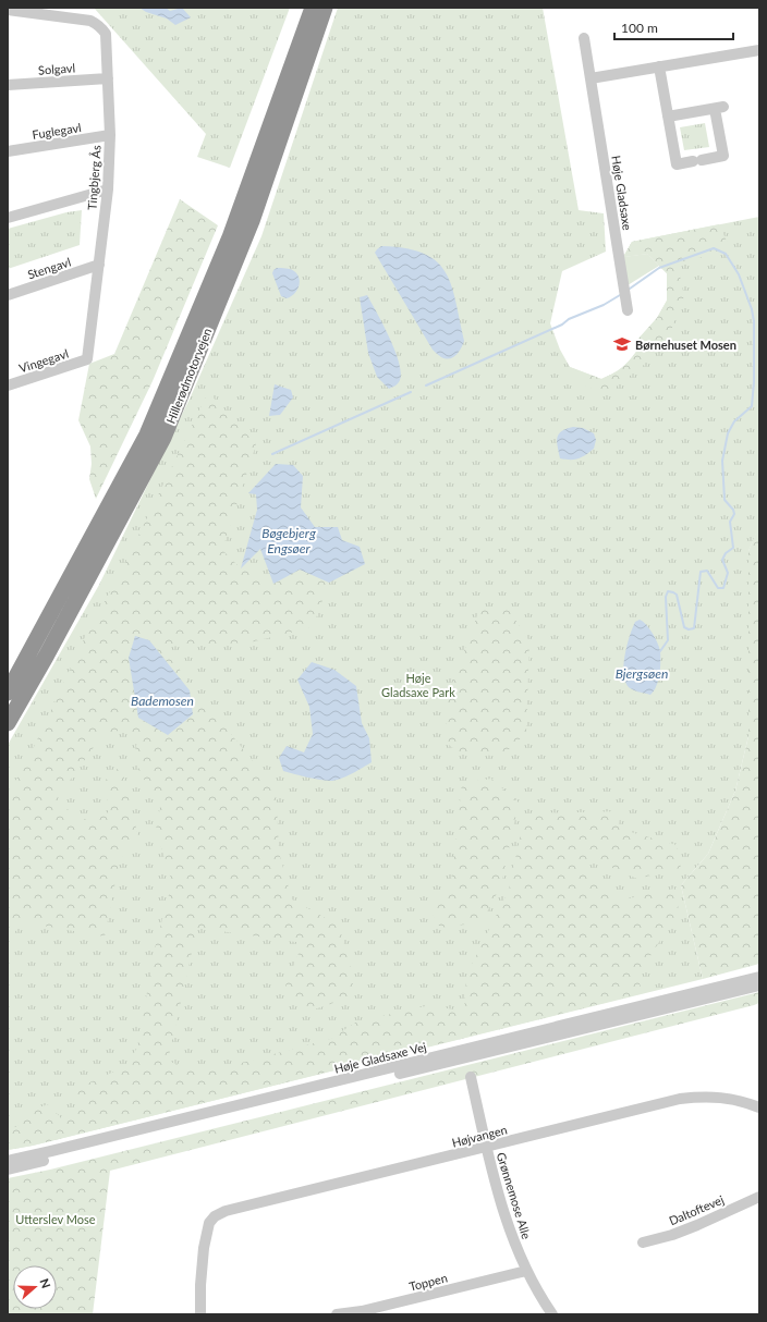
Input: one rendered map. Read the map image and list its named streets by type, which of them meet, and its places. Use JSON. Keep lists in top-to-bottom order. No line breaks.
{"streets":{"highway":["Hillerødmotorvejen"],"street":["Solgavl","Fuglegavl","Tingbjerg Ås","Høje Gladsaxe","Stengavl","Vingegavl","Høje Gladsaxe Vej","Højvangen","Grønnemose Alle","Daltoftevej","Toppen"]},"crossings":[["Solgavl","Tingbjerg Ås"],["Fuglegavl","Tingbjerg Ås"],["Tingbjerg Ås","Stengavl"],["Tingbjerg Ås","Vingegavl"],["Højvangen","Grønnemose Alle"],["Grønnemose Alle","Toppen"]],"water":["Bøgebjerg Engsøer","Bjergsøen","Bademosen"],"parks":["Høje Gladsaxe Park","Utterslev Mose"],"places":{"school or university":["Børnehuset Mosen"]},"scale_bar":"100 m","north":"right"}
